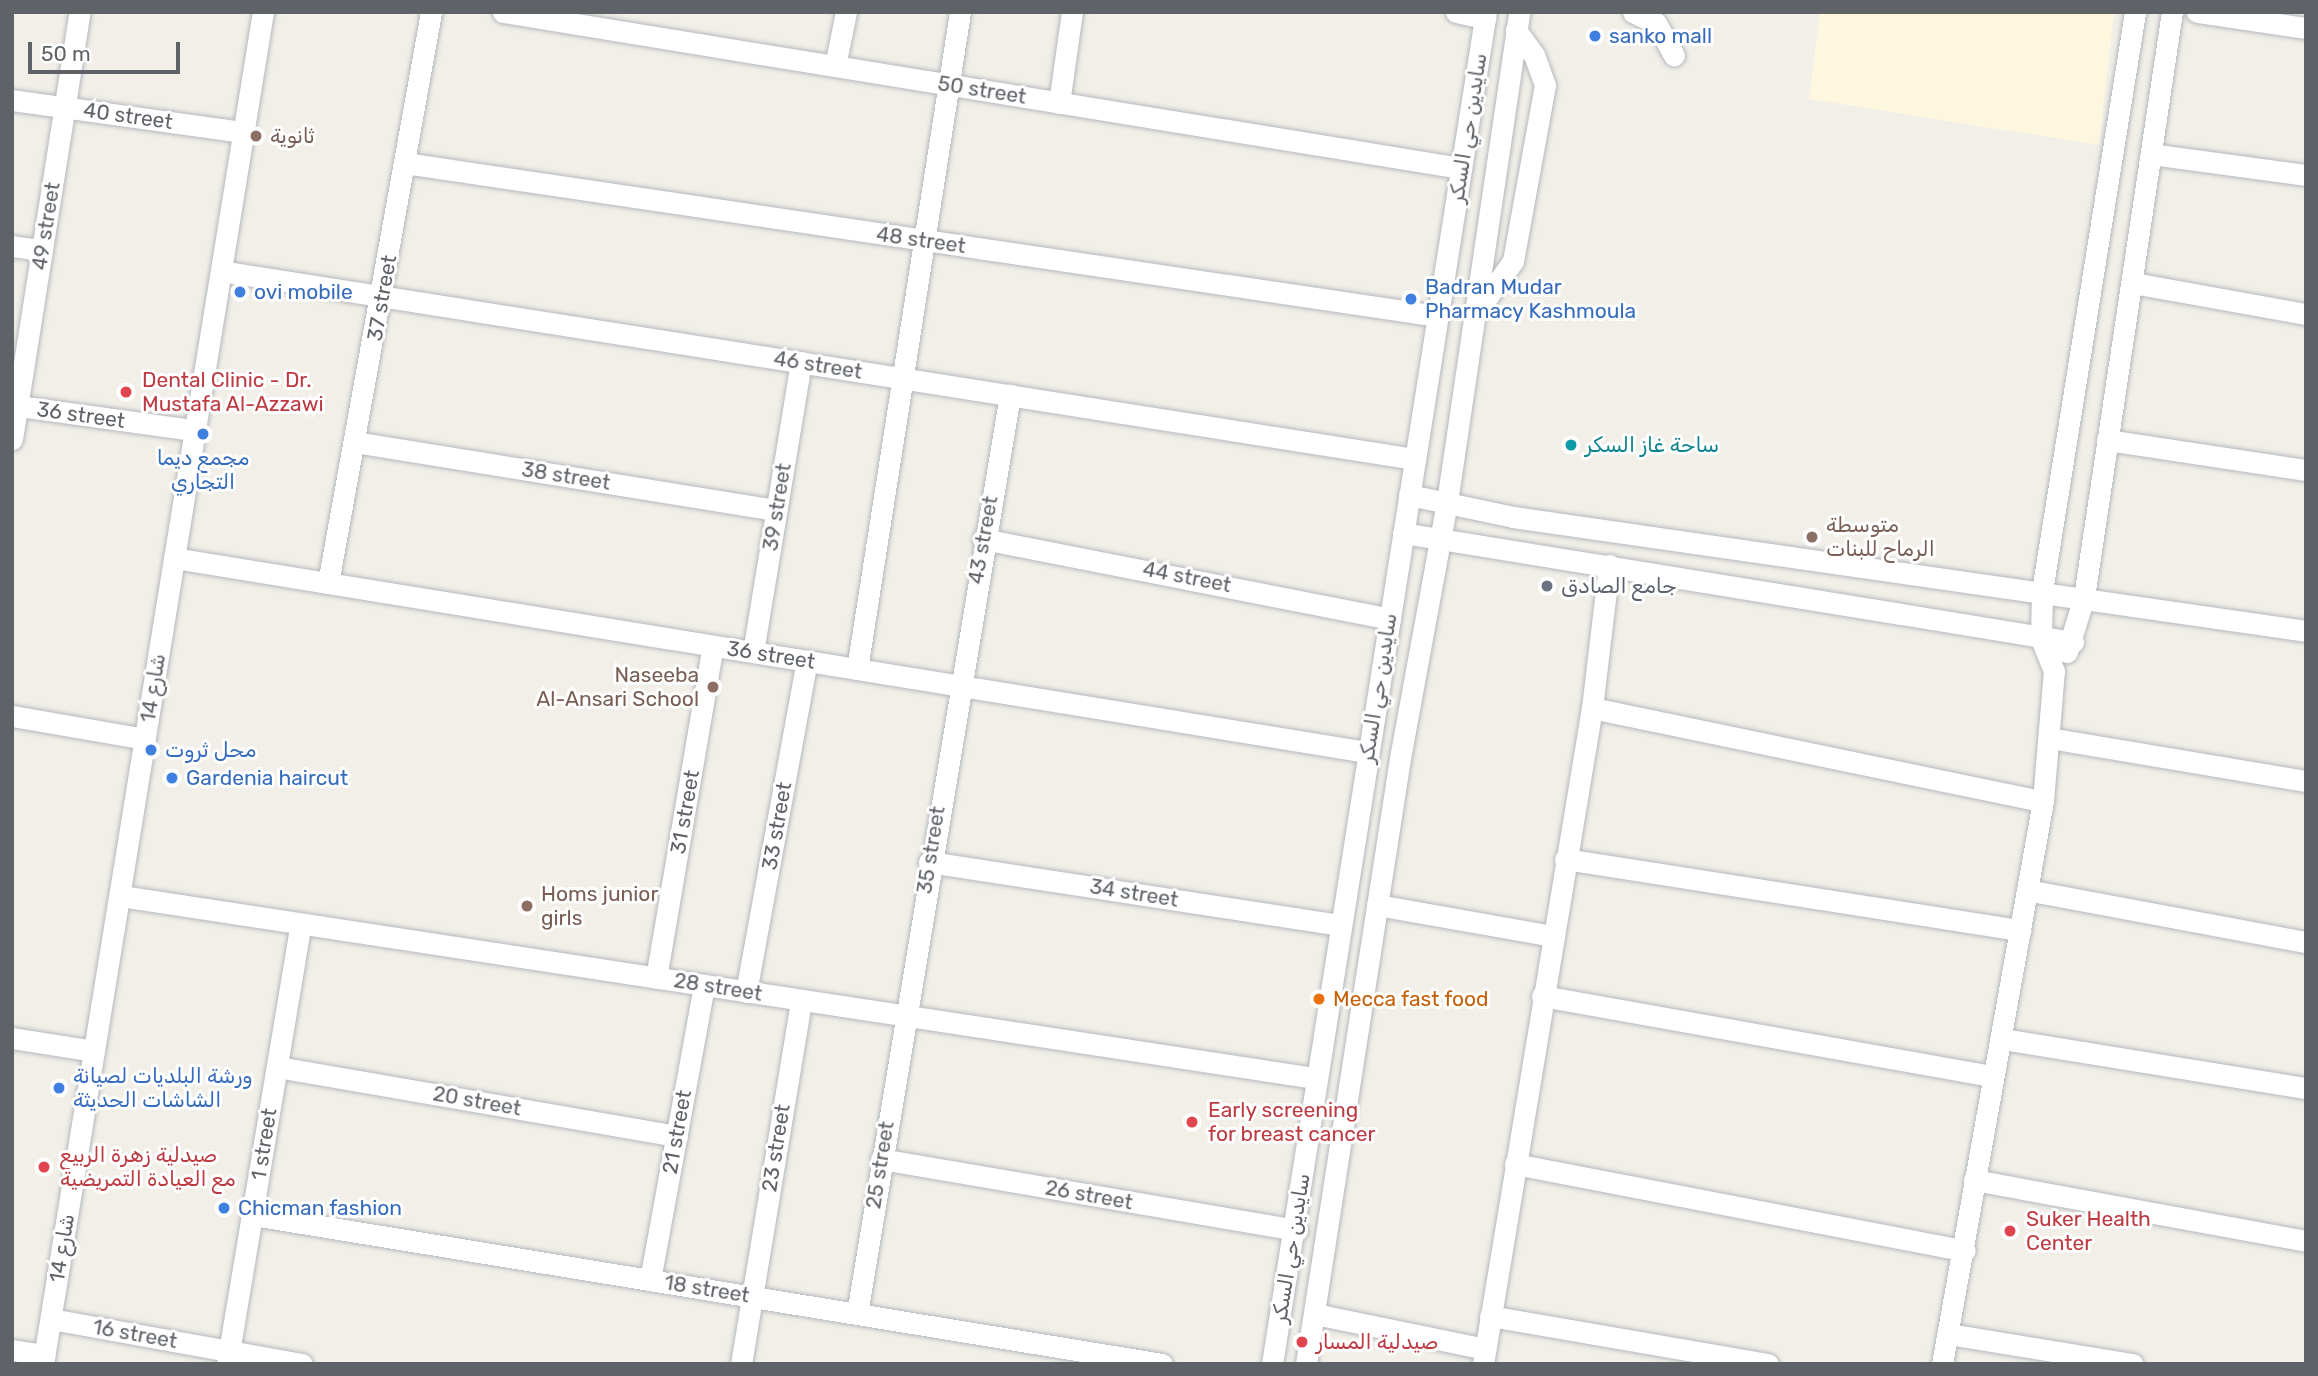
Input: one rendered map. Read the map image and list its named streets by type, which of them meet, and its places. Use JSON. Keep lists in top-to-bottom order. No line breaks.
{"streets":{"street":["50 street","40 street","سايدين حي السكر","49 street","48 street","37 street","46 street","36 street","38 street","39 street","43 street","44 street","شارع 14","31 street","33 street","35 street","34 street","28 street","20 street","21 street","1 street","23 street","25 street","26 street","18 street","16 street"]},"crossings":[["50 street","سايدين حي السكر"],["40 street","49 street"],["40 street","شارع 14"],["سايدين حي السكر","48 street"],["سايدين حي السكر","46 street"],["سايدين حي السكر","36 street"],["سايدين حي السكر","44 street"],["سايدين حي السكر","34 street"],["سايدين حي السكر","28 street"],["سايدين حي السكر","26 street"],["49 street","36 street"],["48 street","37 street"],["37 street","46 street"],["37 street","36 street"],["37 street","38 street"],["46 street","39 street"],["46 street","43 street"],["46 street","شارع 14"],["36 street","39 street"],["36 street","43 street"],["36 street","شارع 14"],["36 street","31 street"],["36 street","33 street"],["36 street","35 street"],["38 street","39 street"],["43 street","44 street"],["43 street","35 street"],["شارع 14","28 street"],["شارع 14","16 street"],["31 street","28 street"],["33 street","28 street"],["35 street","34 street"],["35 street","28 street"],["35 street","25 street"],["28 street","21 street"],["28 street","1 street"],["28 street","23 street"],["28 street","25 street"],["20 street","21 street"],["20 street","1 street"],["21 street","18 street"],["1 street","18 street"],["1 street","16 street"],["23 street","18 street"],["25 street","26 street"],["25 street","18 street"]],"places":["sanko mall","ثانوية","ovi mobile","Badran Mudar Pharmacy Kashmoula","Dental Clinic - Dr. Mustafa Al-Azzawi","مجمع ديما التجاري","ساحة غاز السكر","متوسطة الرماح للبنات","جامع الصادق","Naseeba Al-Ansari School","محل ثروت","Gardenia haircut","Homs junior girls","Mecca fast food","ورشة البلديات لصيانة الشاشات الحديثة","Early screening for breast cancer","صيدلية زهرة الربيع مع العيادة التمريضية","Chicman fashion","Suker Health Center","صيدلية المسار"],"scale_bar":"50 m"}
